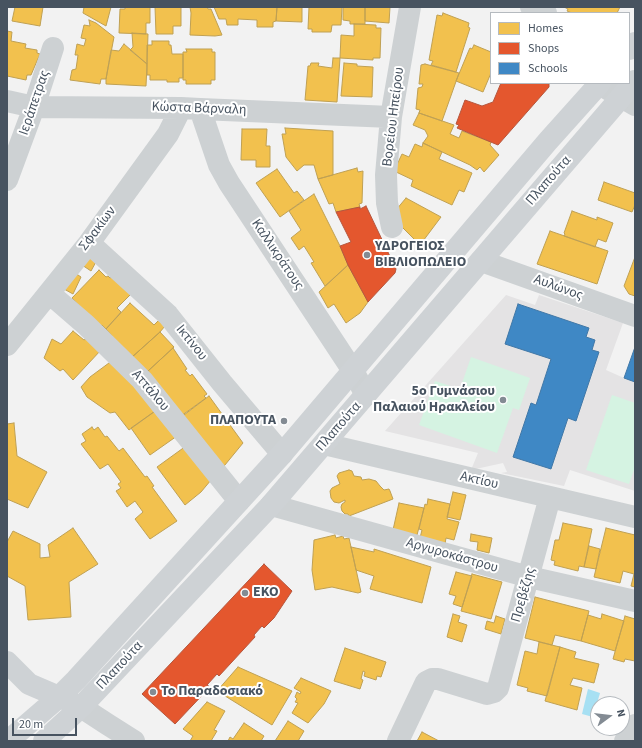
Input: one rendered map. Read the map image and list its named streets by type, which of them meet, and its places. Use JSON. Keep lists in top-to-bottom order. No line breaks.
{"streets":{"main road":["Πλαπούτα"],"street":["Ιεράπετρας","Κώστα Βάρναλη","Βορείου Ηπείρου","Σφακίων","Καλλικράτους","Αυλώνος","Ικτίνου","Αττάλου","Ακτίου","Αργυροκάστρου","Πρεβέζης"]},"crossings":[["Ιεράπετρας","Κώστα Βάρναλη"],["Κώστα Βάρναλη","Βορείου Ηπείρου"],["Κώστα Βάρναλη","Σφακίων"],["Κώστα Βάρναλη","Καλλικράτους"],["Πλαπούτα","Καλλικράτους"],["Πλαπούτα","Αυλώνος"],["Πλαπούτα","Ικτίνου"],["Πλαπούτα","Αττάλου"],["Πλαπούτα","Ακτίου"],["Πλαπούτα","Αργυροκάστρου"],["Σφακίων","Καλλικράτους"],["Σφακίων","Ικτίνου"],["Σφακίων","Αττάλου"],["Ακτίου","Πρεβέζης"],["Αργυροκάστρου","Πρεβέζης"]],"places":["ΥΔΡΟΓΕΙΟΣ ΒΙΒΛΙΟΠΩΛΕΙΟ","5ο Γυμνάσιου Παλαιού Ηρακλείου","ΠΛΑΠΟΥΤΑ","EKO","Το Παραδοσιακό"],"legend":["Homes","Shops","Schools"],"scale_bar":"20 m","north":"right"}
